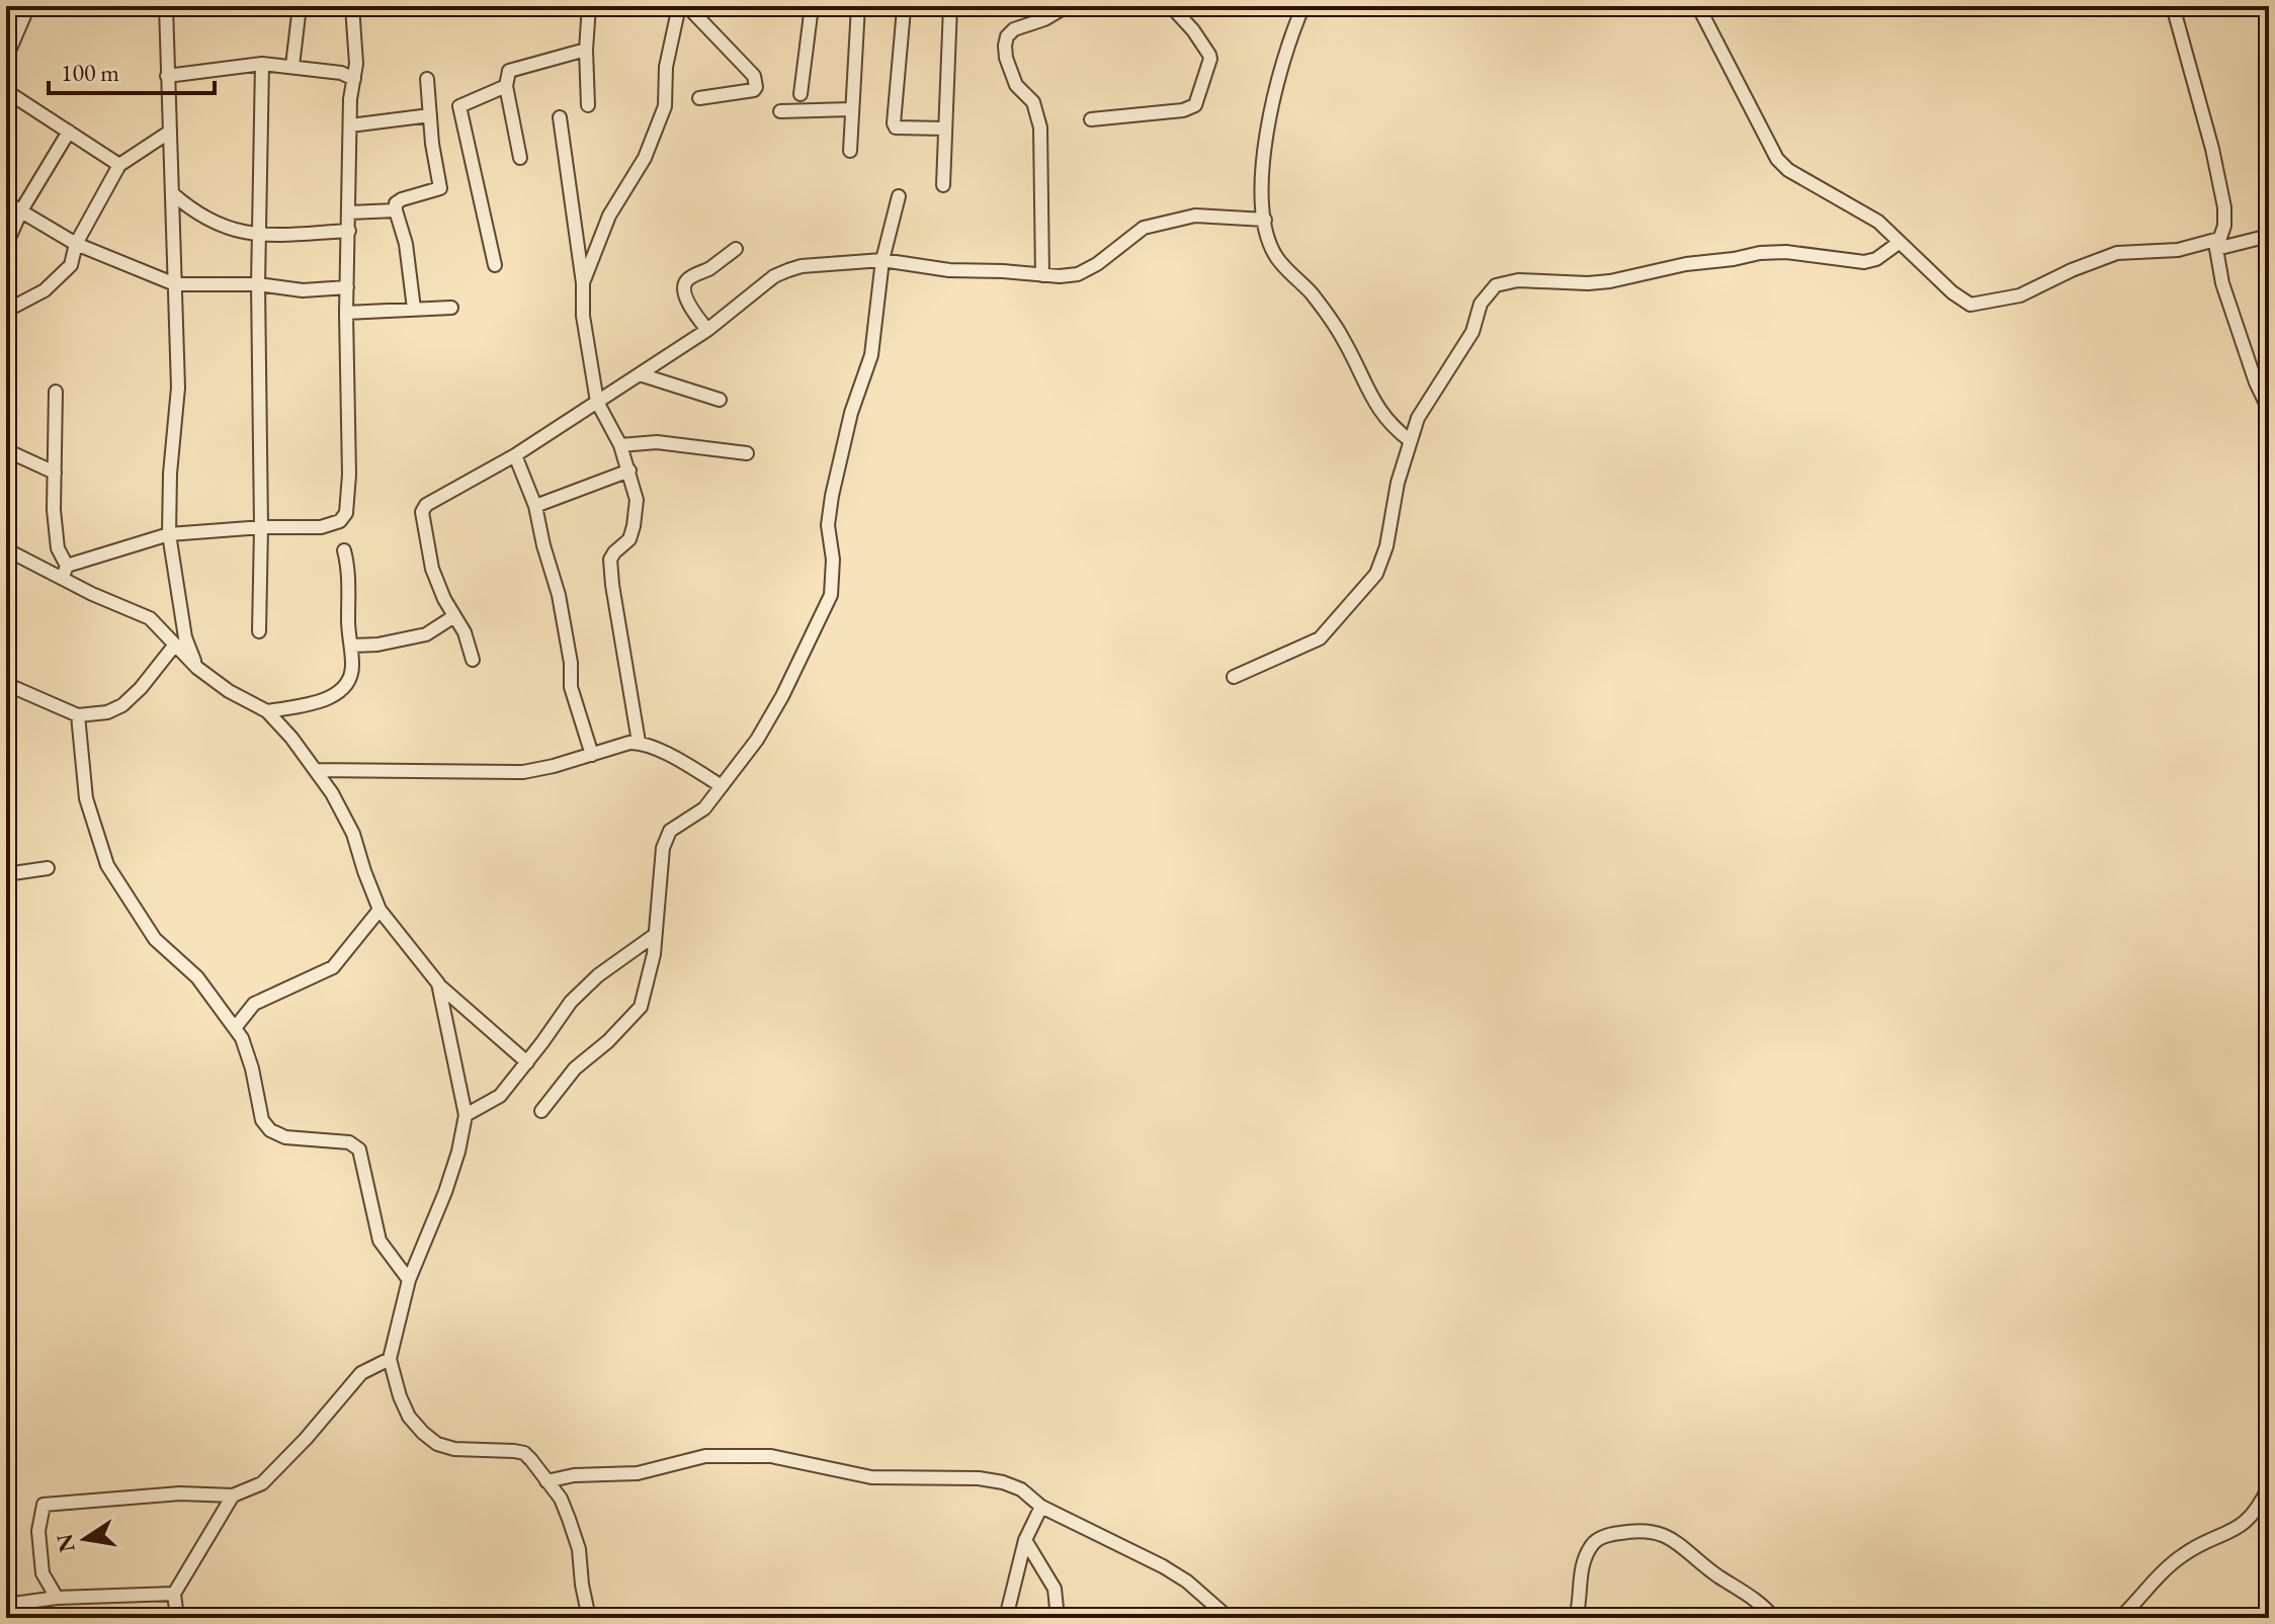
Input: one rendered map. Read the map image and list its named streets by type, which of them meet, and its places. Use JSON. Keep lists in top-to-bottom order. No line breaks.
{"scale_bar":"100 m","north":"left"}
